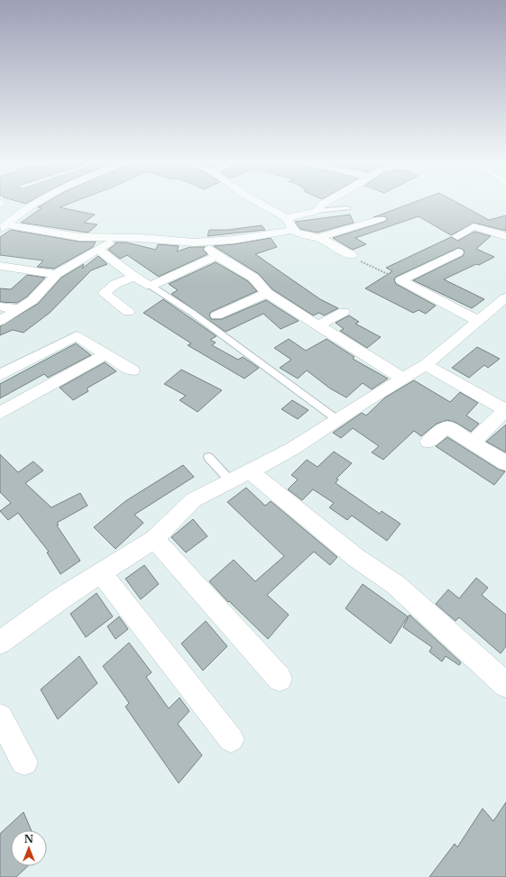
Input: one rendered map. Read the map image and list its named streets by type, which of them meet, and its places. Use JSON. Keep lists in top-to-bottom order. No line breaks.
{"north":"top"}
